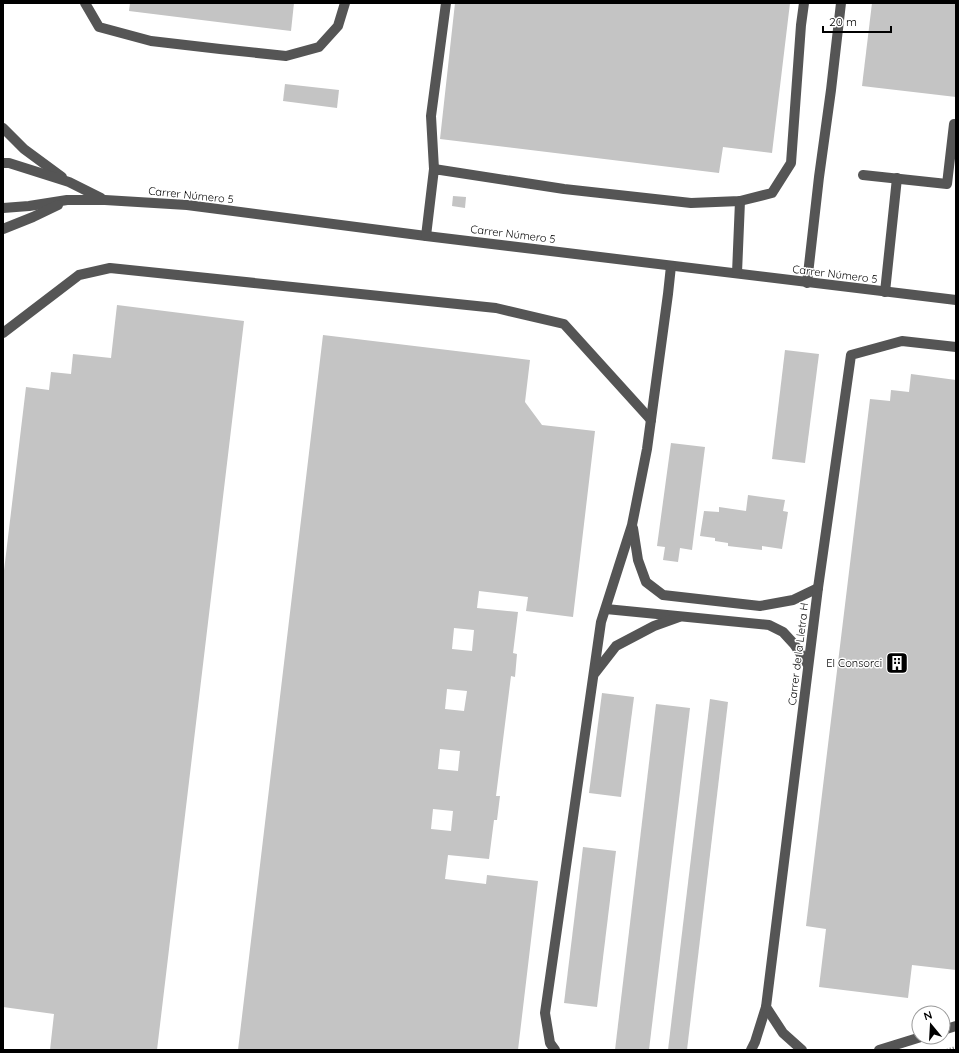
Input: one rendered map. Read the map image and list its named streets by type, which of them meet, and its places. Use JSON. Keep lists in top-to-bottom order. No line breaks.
{"streets":{"street":["Carrer Número 5","Carrer de la Lletra H"]},"places":{"building":["El Consorci"]},"scale_bar":"20 m","north":"top"}
